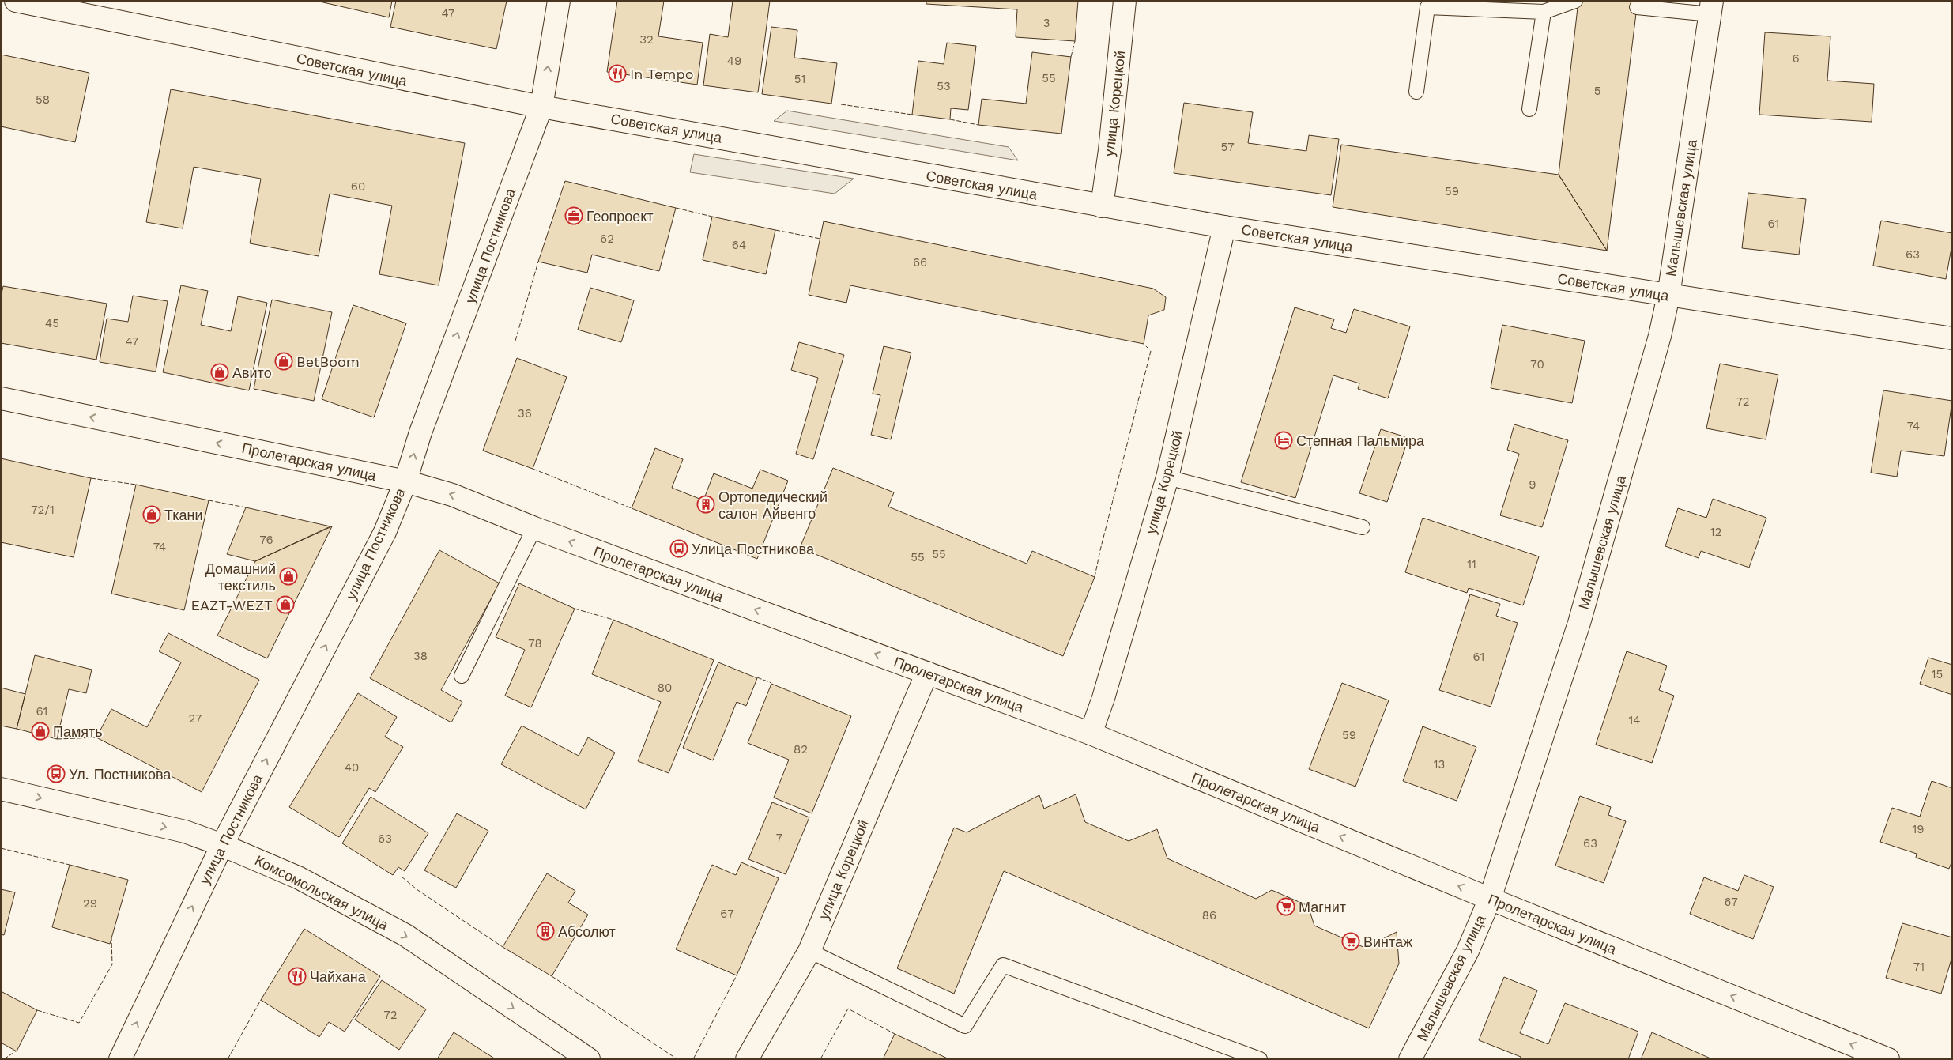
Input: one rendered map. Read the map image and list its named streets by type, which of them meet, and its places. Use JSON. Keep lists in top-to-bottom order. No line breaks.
{"streets":{"street":["Советская улица","улица Корецкой","Малышевская улица","улица Постникова","Пролетарская улица","Комсомольская улица"]},"crossings":[["Советская улица","улица Корецкой"],["Советская улица","Малышевская улица"],["Советская улица","улица Постникова"],["улица Корецкой","Пролетарская улица"],["Малышевская улица","Пролетарская улица"],["улица Постникова","Пролетарская улица"],["улица Постникова","Комсомольская улица"]],"one_way":["улица Постникова","Пролетарская улица","Комсомольская улица"],"places":{"restaurant":["In Tempo","Чайхана"],"office":["Геопроект"],"shop":["BetBoom","Авито","Ткани","Домашний текстиль","EAZT-WEZT","Память"],"hotel":["Степная Пальмира"],"building":["Ортопедический салон Айвенго","Абсолют"],"bus stop":["Улица Постникова","Ул. Постникова"],"supermarket":["Магнит","Винтаж"]},"house_numbers":["47","3","32","6","49","55","51","53","5","58","57","60","59","61","62","64","63","66","45","47","70","72","36","74","9","72/1","12","76","74","55","55","11","78","38","61","15","80","61","27","14","59","82","13","40","19","7","63","63","67","29","67","86","71","72"]}
